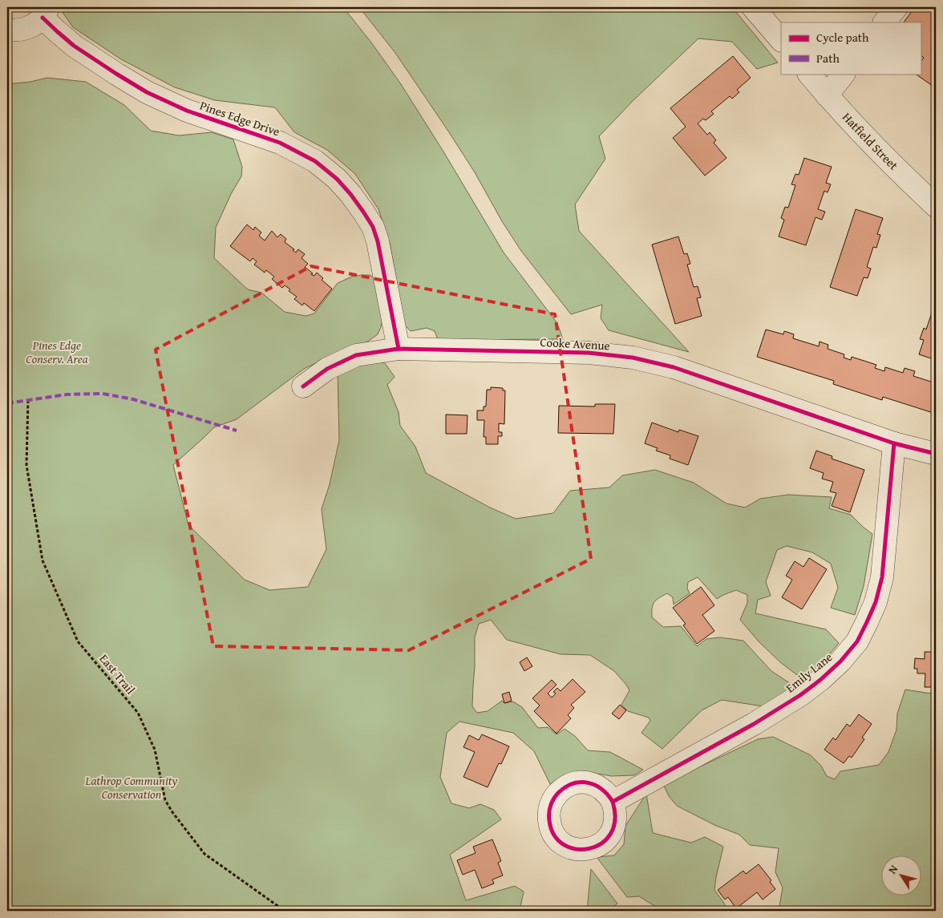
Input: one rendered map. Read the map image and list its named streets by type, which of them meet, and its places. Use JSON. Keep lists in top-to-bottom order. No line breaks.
{"streets":{"street":["Pines Edge Drive","Hatfield Street","Cooke Avenue","Emily Lane"],"path":["East Trail"]},"crossings":[["Pines Edge Drive","Cooke Avenue"],["Cooke Avenue","Emily Lane"]],"parks":["Pines Edge Conserv. Area","Lathrop Community Conservation"],"legend":["Cycle path","Path"],"north":"top left"}
